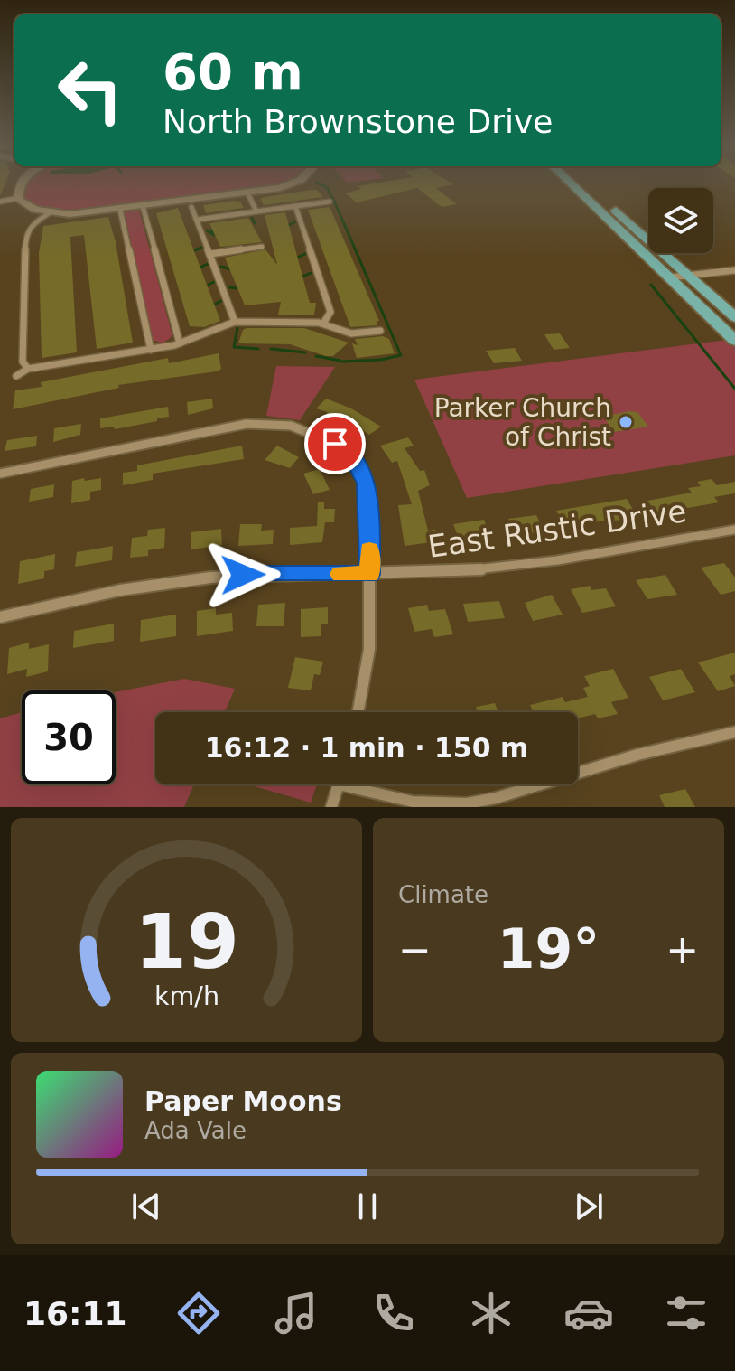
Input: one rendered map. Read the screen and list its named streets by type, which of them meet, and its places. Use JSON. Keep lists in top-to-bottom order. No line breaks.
{"streets":{"street":["East Rustic Drive"]},"places":["Parker Church of Christ"],"page":{"turn":["60 m","North Brownstone Drive"],"limit":"30","trip":"16:12 · 1 min · 150 m","tile":"Climate","heat":["−","19°","+"],"song":["Paper Moons","Ada Vale"],"tabs":"16:11","gauge":["19","km/h"]}}
